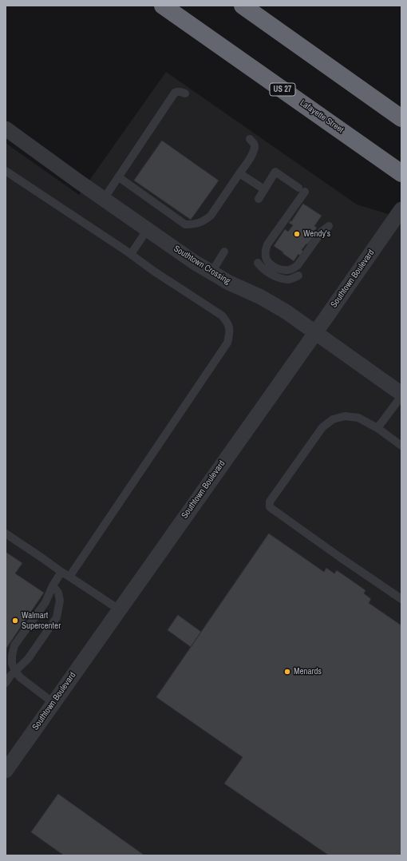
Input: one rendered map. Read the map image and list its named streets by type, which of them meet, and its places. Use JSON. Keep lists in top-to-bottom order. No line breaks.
{"streets":{"highway":["US 27","Lafayette Street"],"street":["Southtown Crossing","Southtown Boulevard"]},"crossings":[["Southtown Crossing","Southtown Boulevard"]],"places":["Wendy's","Walmart Supercenter","Menards"]}
